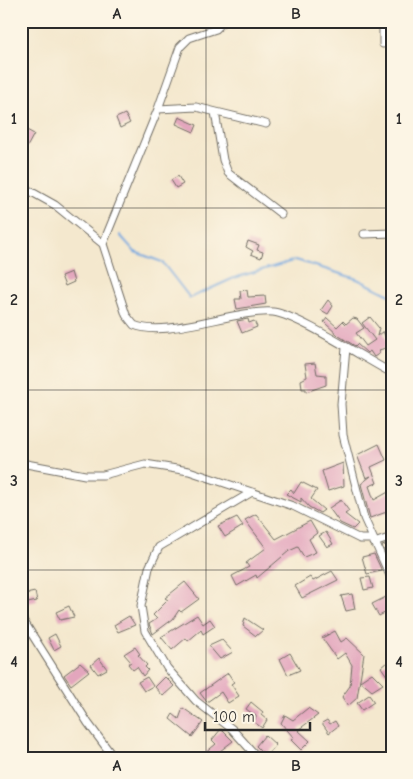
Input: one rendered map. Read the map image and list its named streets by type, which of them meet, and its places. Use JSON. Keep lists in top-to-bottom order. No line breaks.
{"scale_bar":"100 m","grid":{"columns":["A","B"],"rows":["1","2","3","4"]}}
